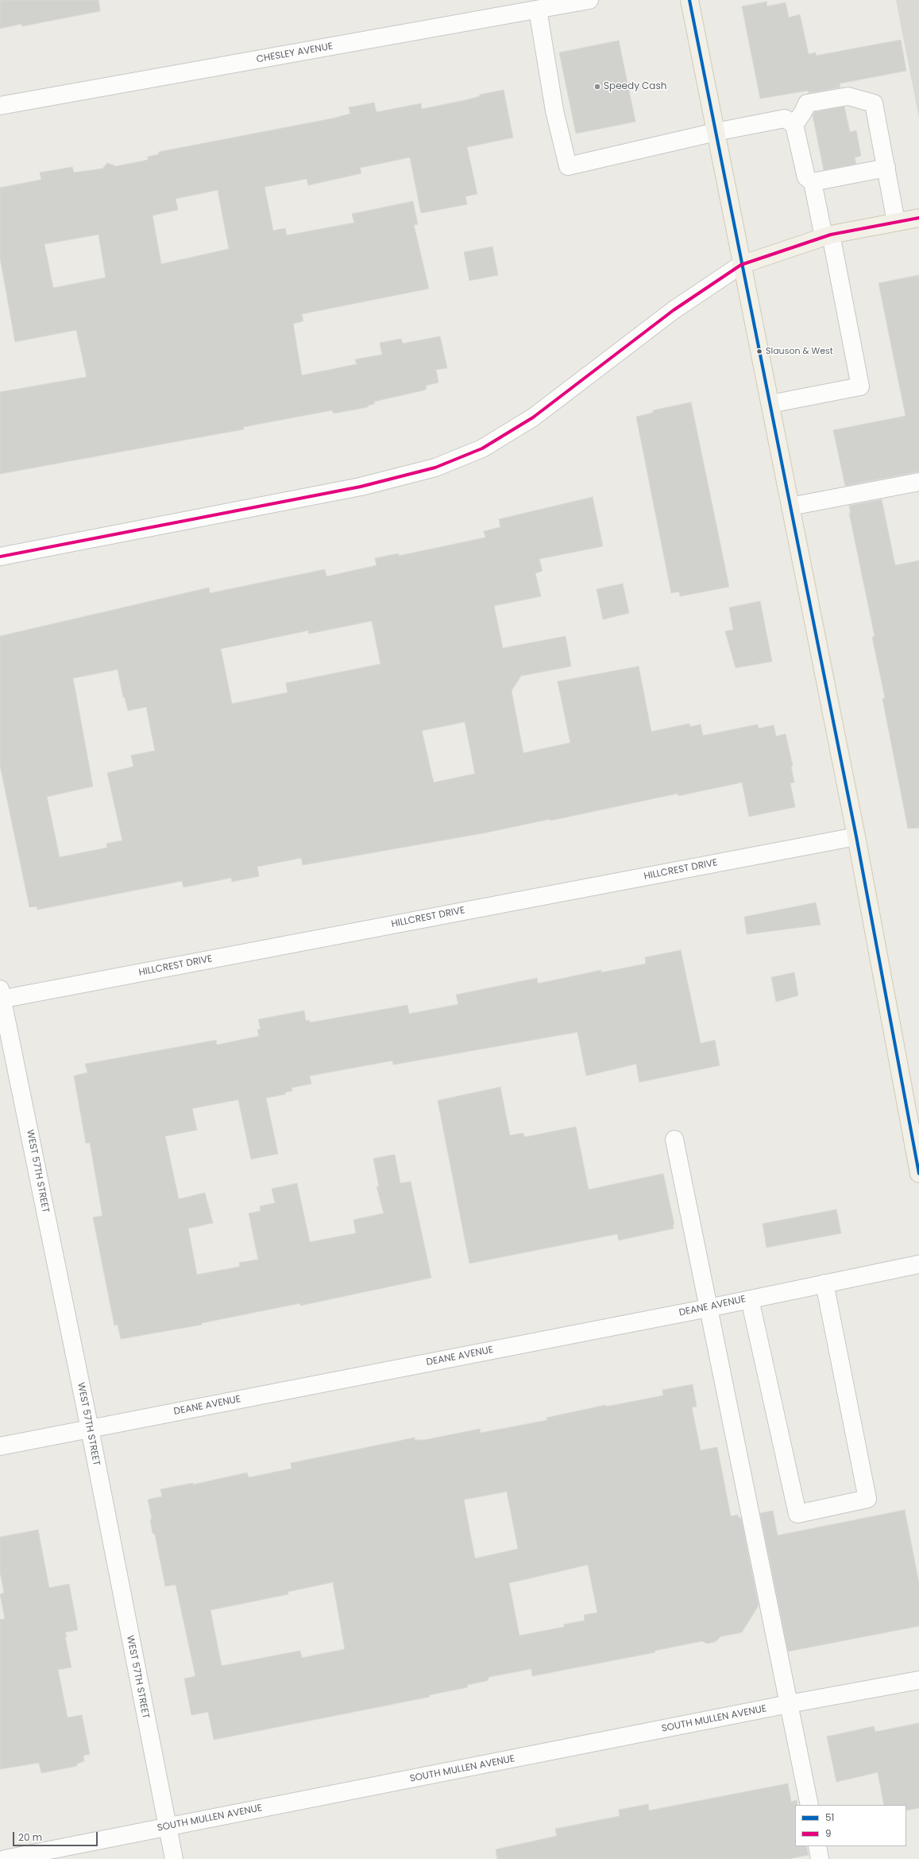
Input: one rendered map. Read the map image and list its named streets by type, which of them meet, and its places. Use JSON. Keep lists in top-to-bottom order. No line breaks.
{"streets":{"street":["CHESLEY AVENUE","HILLCREST DRIVE","WEST 57TH STREET","DEANE AVENUE","SOUTH MULLEN AVENUE"]},"crossings":[["HILLCREST DRIVE","WEST 57TH STREET"],["WEST 57TH STREET","DEANE AVENUE"],["WEST 57TH STREET","SOUTH MULLEN AVENUE"]],"places":["Speedy Cash","Slauson & West"],"lines":["transit line 51","transit line 9"],"legend":["51","9"],"scale_bar":"20 m"}
